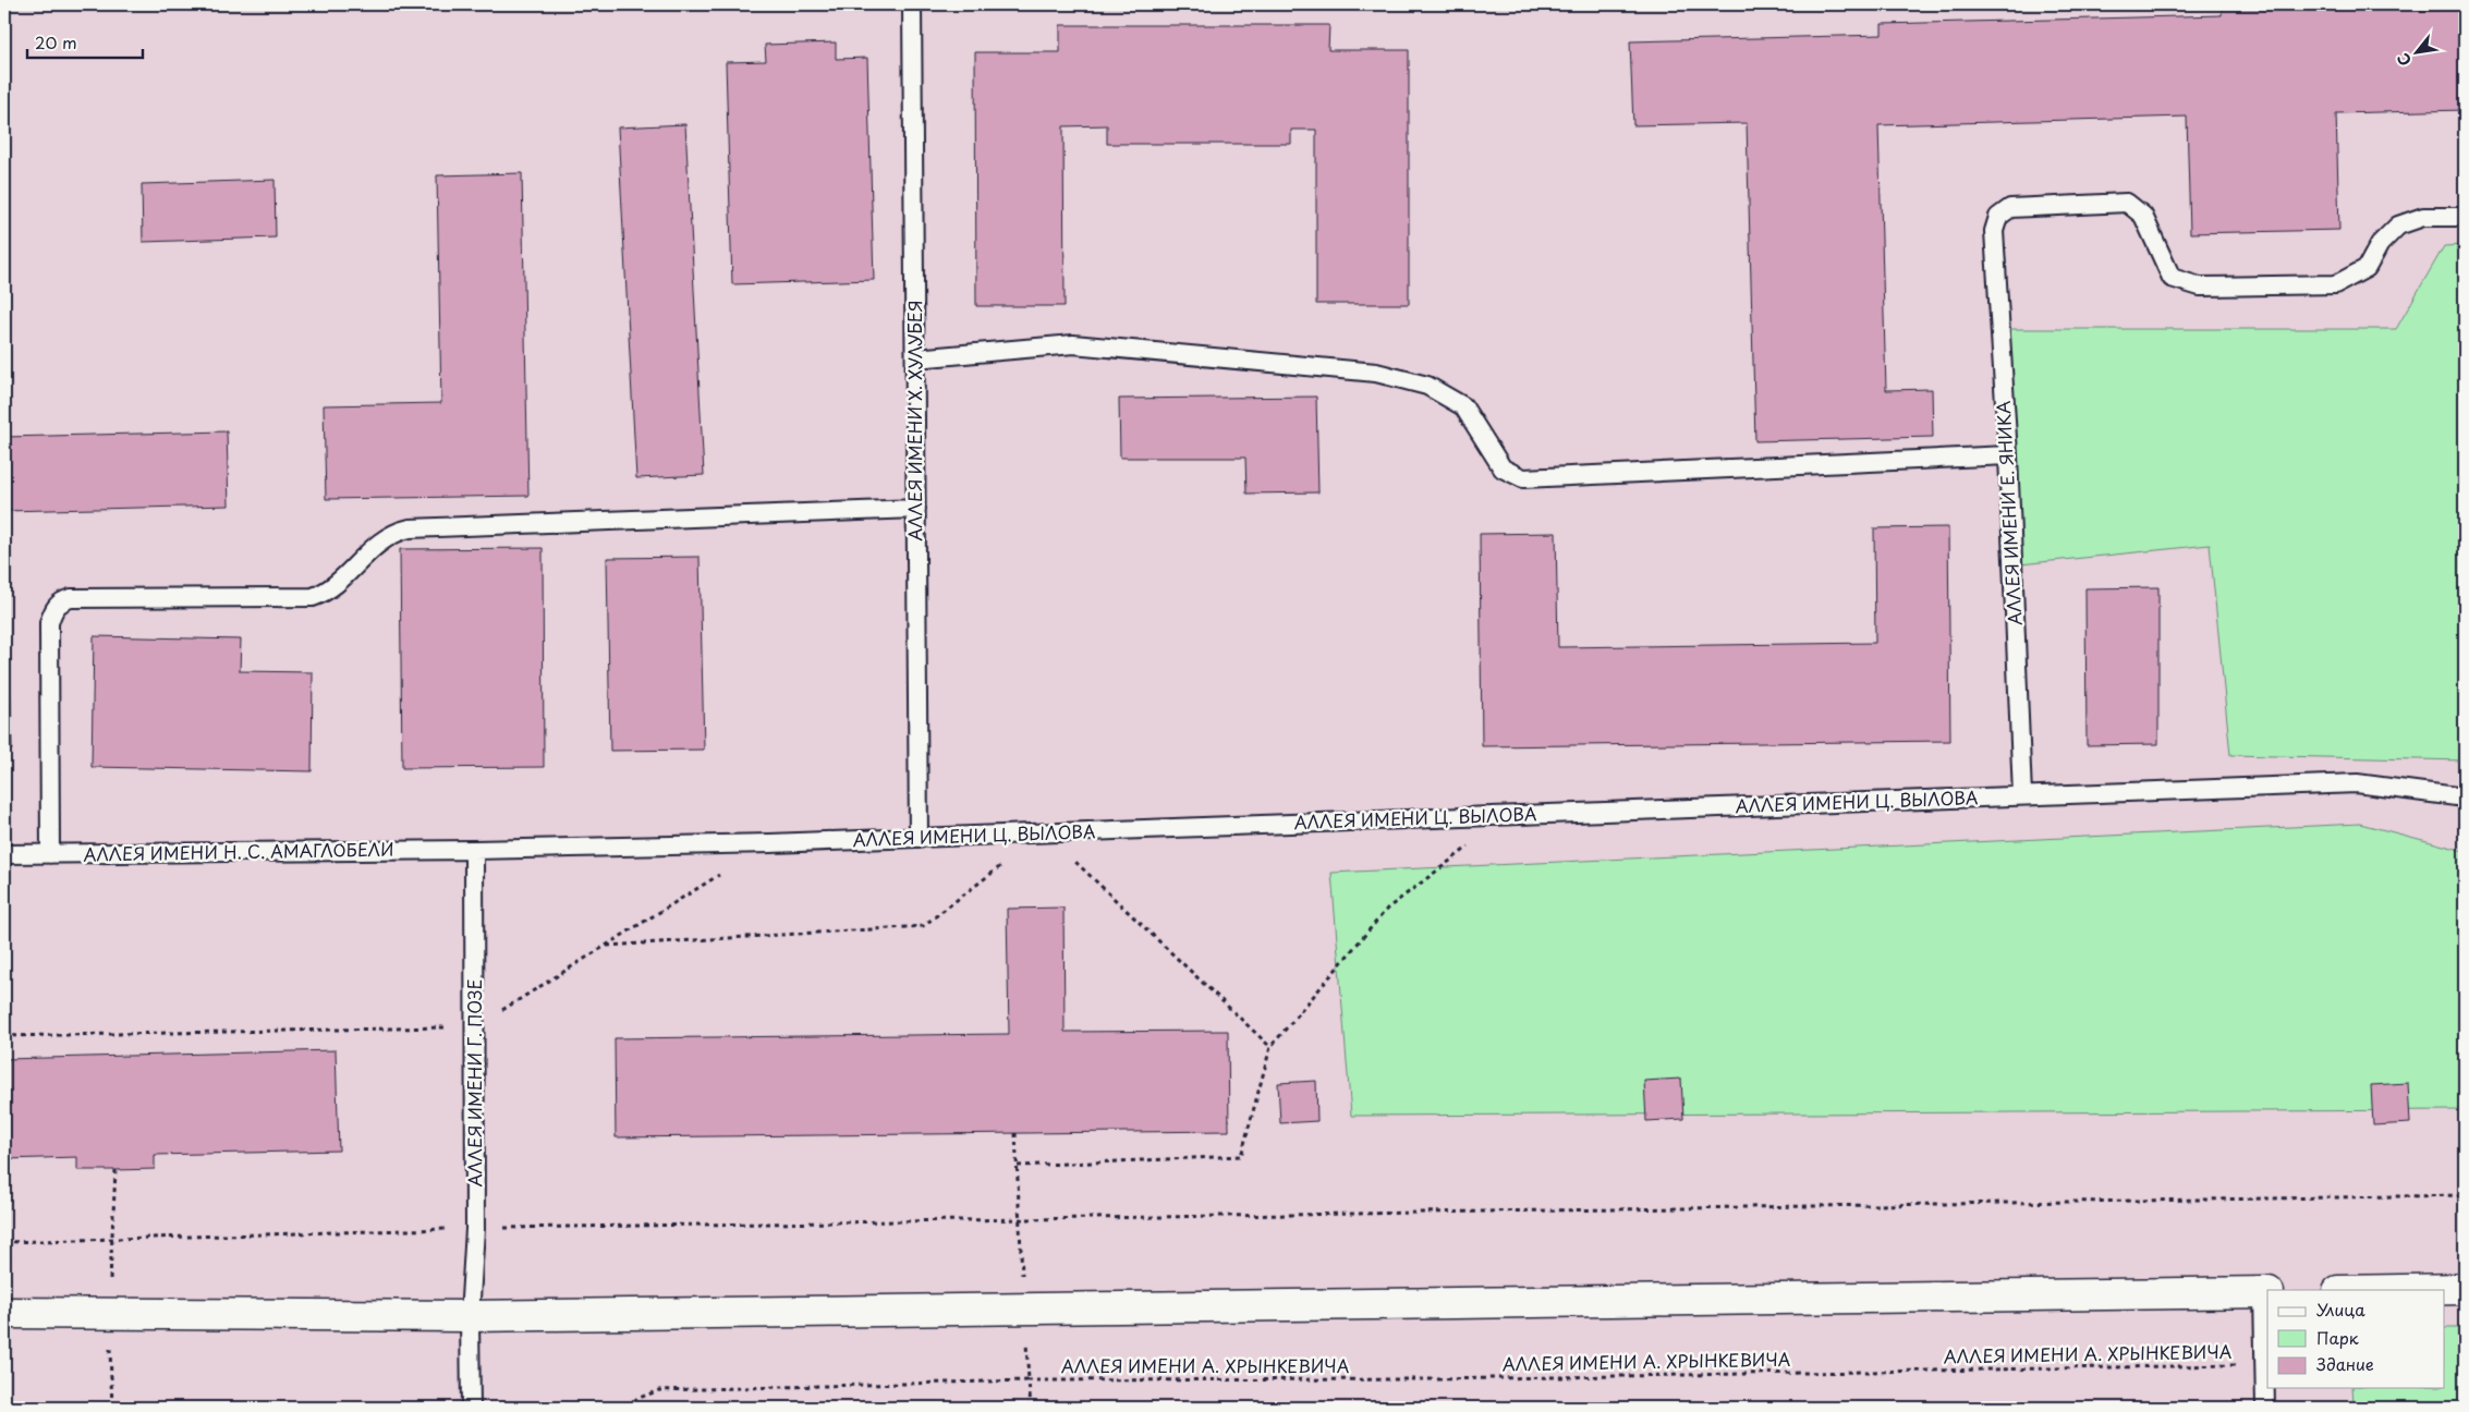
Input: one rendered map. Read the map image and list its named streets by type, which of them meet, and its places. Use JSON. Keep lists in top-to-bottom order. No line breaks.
{"streets":{"lane":["АЛЛЕЯ ИМЕНИ Х. ХУЛУБЕЯ","АЛЛЕЯ ИМЕНИ Е. ЯНИКА","АЛЛЕЯ ИМЕНИ Ц. ВЫЛОВА","АЛЛЕЯ ИМЕНИ Н. С. АМАГЛОБЕЛИ","АЛЛЕЯ ИМЕНИ Г. ПОЗЕ"],"path":["АЛЛЕЯ ИМЕНИ А. ХРЫНКЕВИЧА"]},"crossings":[["АЛЛЕЯ ИМЕНИ Х. ХУЛУБЕЯ","АЛЛЕЯ ИМЕНИ Ц. ВЫЛОВА"],["АЛЛЕЯ ИМЕНИ Е. ЯНИКА","АЛЛЕЯ ИМЕНИ Ц. ВЫЛОВА"],["АЛЛЕЯ ИМЕНИ Ц. ВЫЛОВА","АЛЛЕЯ ИМЕНИ Н. С. АМАГЛОБЕЛИ"],["АЛЛЕЯ ИМЕНИ Ц. ВЫЛОВА","АЛЛЕЯ ИМЕНИ Г. ПОЗЕ"],["АЛЛЕЯ ИМЕНИ Н. С. АМАГЛОБЕЛИ","АЛЛЕЯ ИМЕНИ Г. ПОЗЕ"]],"legend":["Улица","Парк","Здание"],"scale_bar":"20 m","north":"bottom left"}
